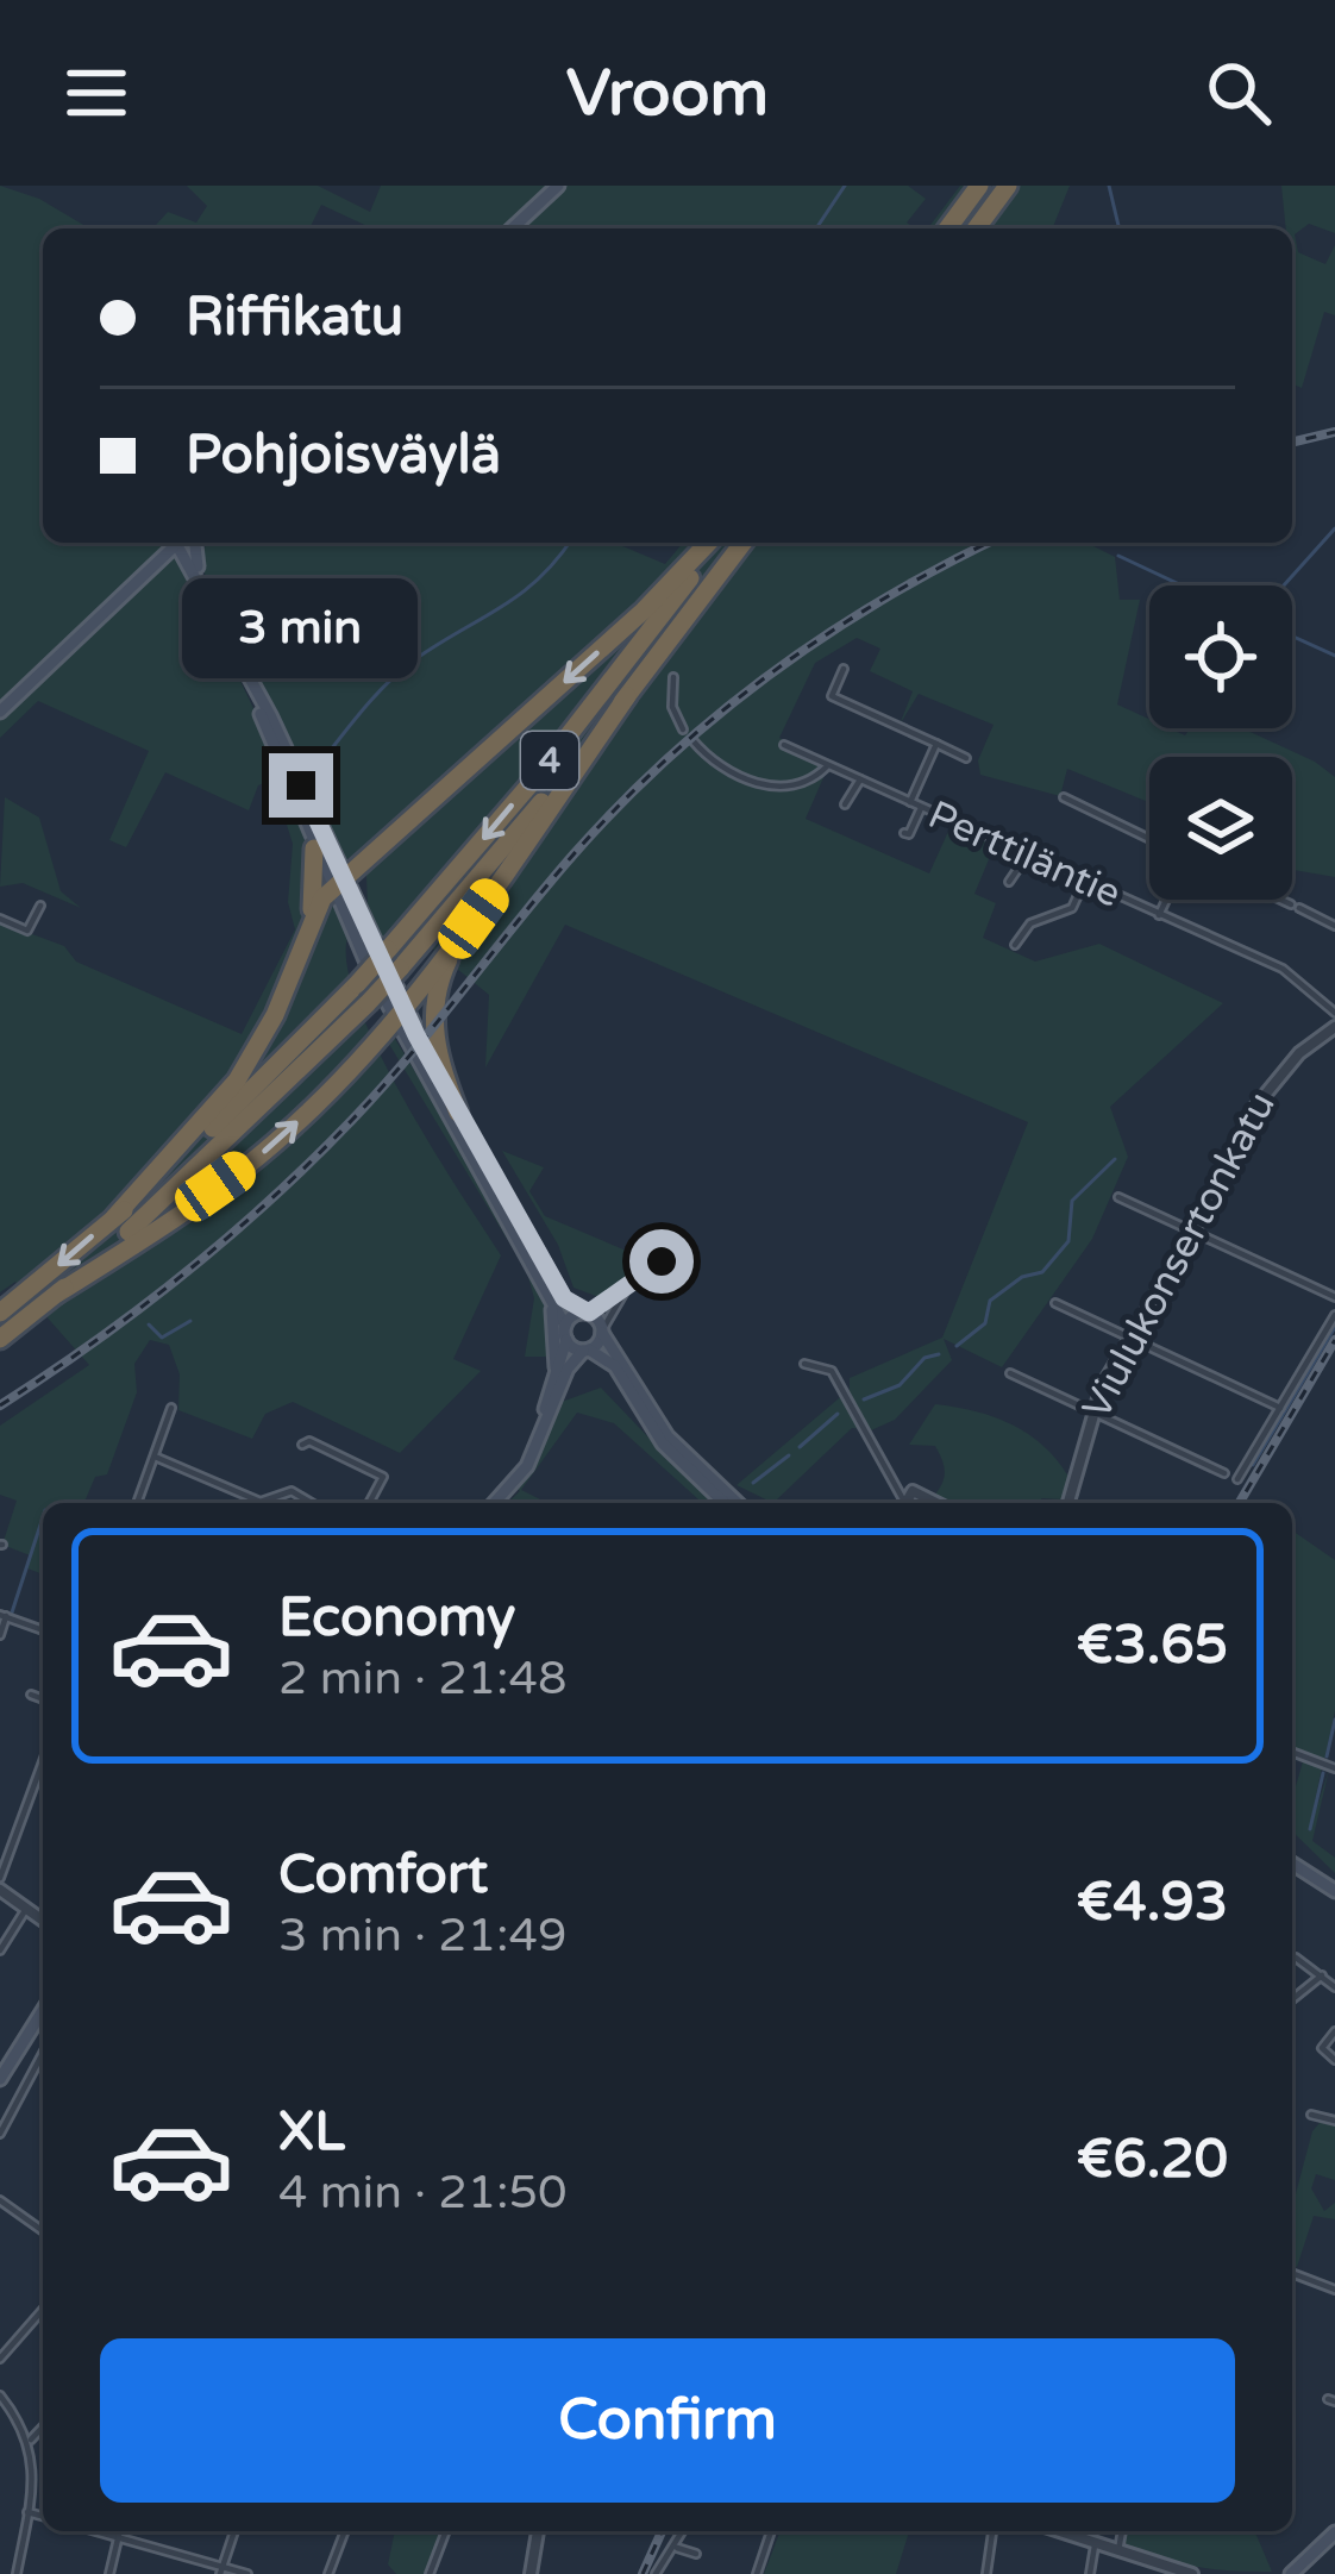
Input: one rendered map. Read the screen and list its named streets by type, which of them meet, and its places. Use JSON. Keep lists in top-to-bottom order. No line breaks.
{"streets":{"highway":["4"],"street":["Perttiläntie","Viulukonsertonkatu"]},"page":{"header":"Vroom","banner":["Riffikatu","Pohjoisväylä"],"bubble":"3 min","list":[{"name":"Economy","note":"2 min · 21:48","value":"€3.65"},{"name":"Comfort","note":"3 min · 21:49","value":"€4.93"},{"name":"XL","note":"4 min · 21:50","value":"€6.20"}],"buttons":"Confirm"}}
